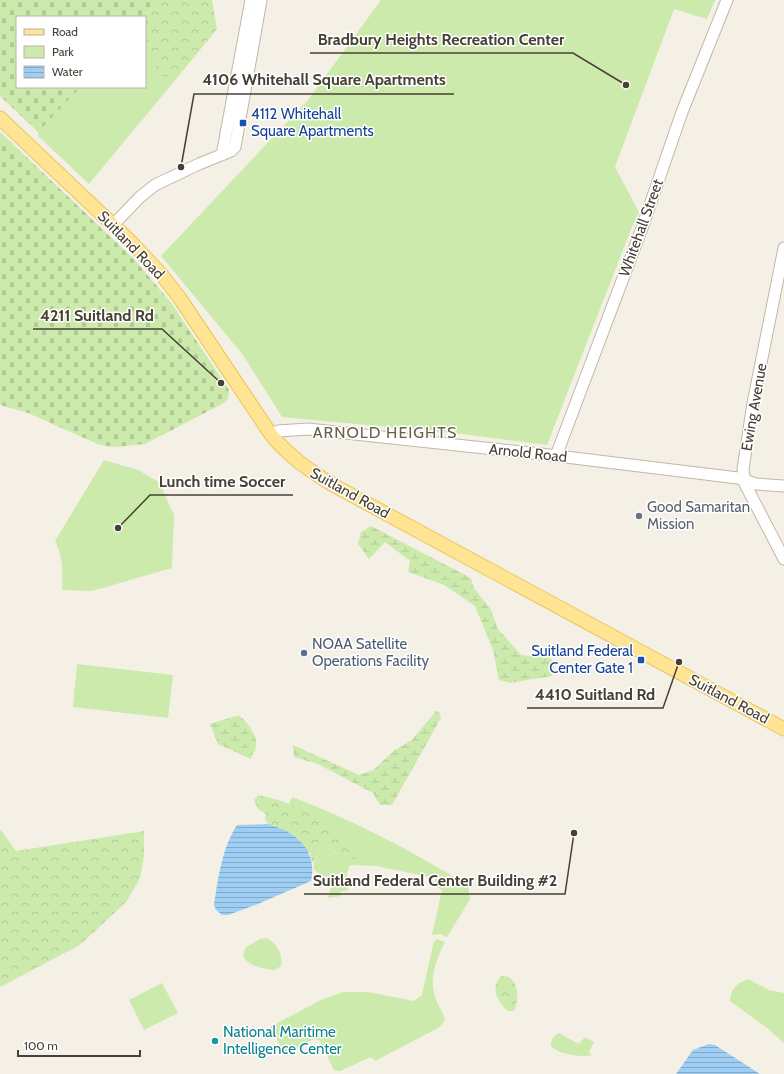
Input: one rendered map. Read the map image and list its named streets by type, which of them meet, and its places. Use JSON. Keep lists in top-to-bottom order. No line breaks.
{"streets":{"main road":["Suitland Road"],"street":["Whitehall Street","Ewing Avenue","Arnold Road"]},"crossings":[["Whitehall Street","Arnold Road"],["Suitland Road","Arnold Road"],["Ewing Avenue","Arnold Road"]],"districts":["ARNOLD HEIGHTS"],"places":{"other":["Bradbury Heights Recreation Center","4106 Whitehall Square Apartments","4211 Suitland Rd","Good Samaritan Mission","Lunch time Soccer","NOAA Satellite Operations Facility","4410 Suitland Rd","Suitland Federal Center Building #2","National Maritime Intelligence Center"],"transit":["4112 Whitehall Square Apartments","Suitland Federal Center Gate 1"]},"legend":["Road","Park","Water"],"scale_bar":"100 m"}
